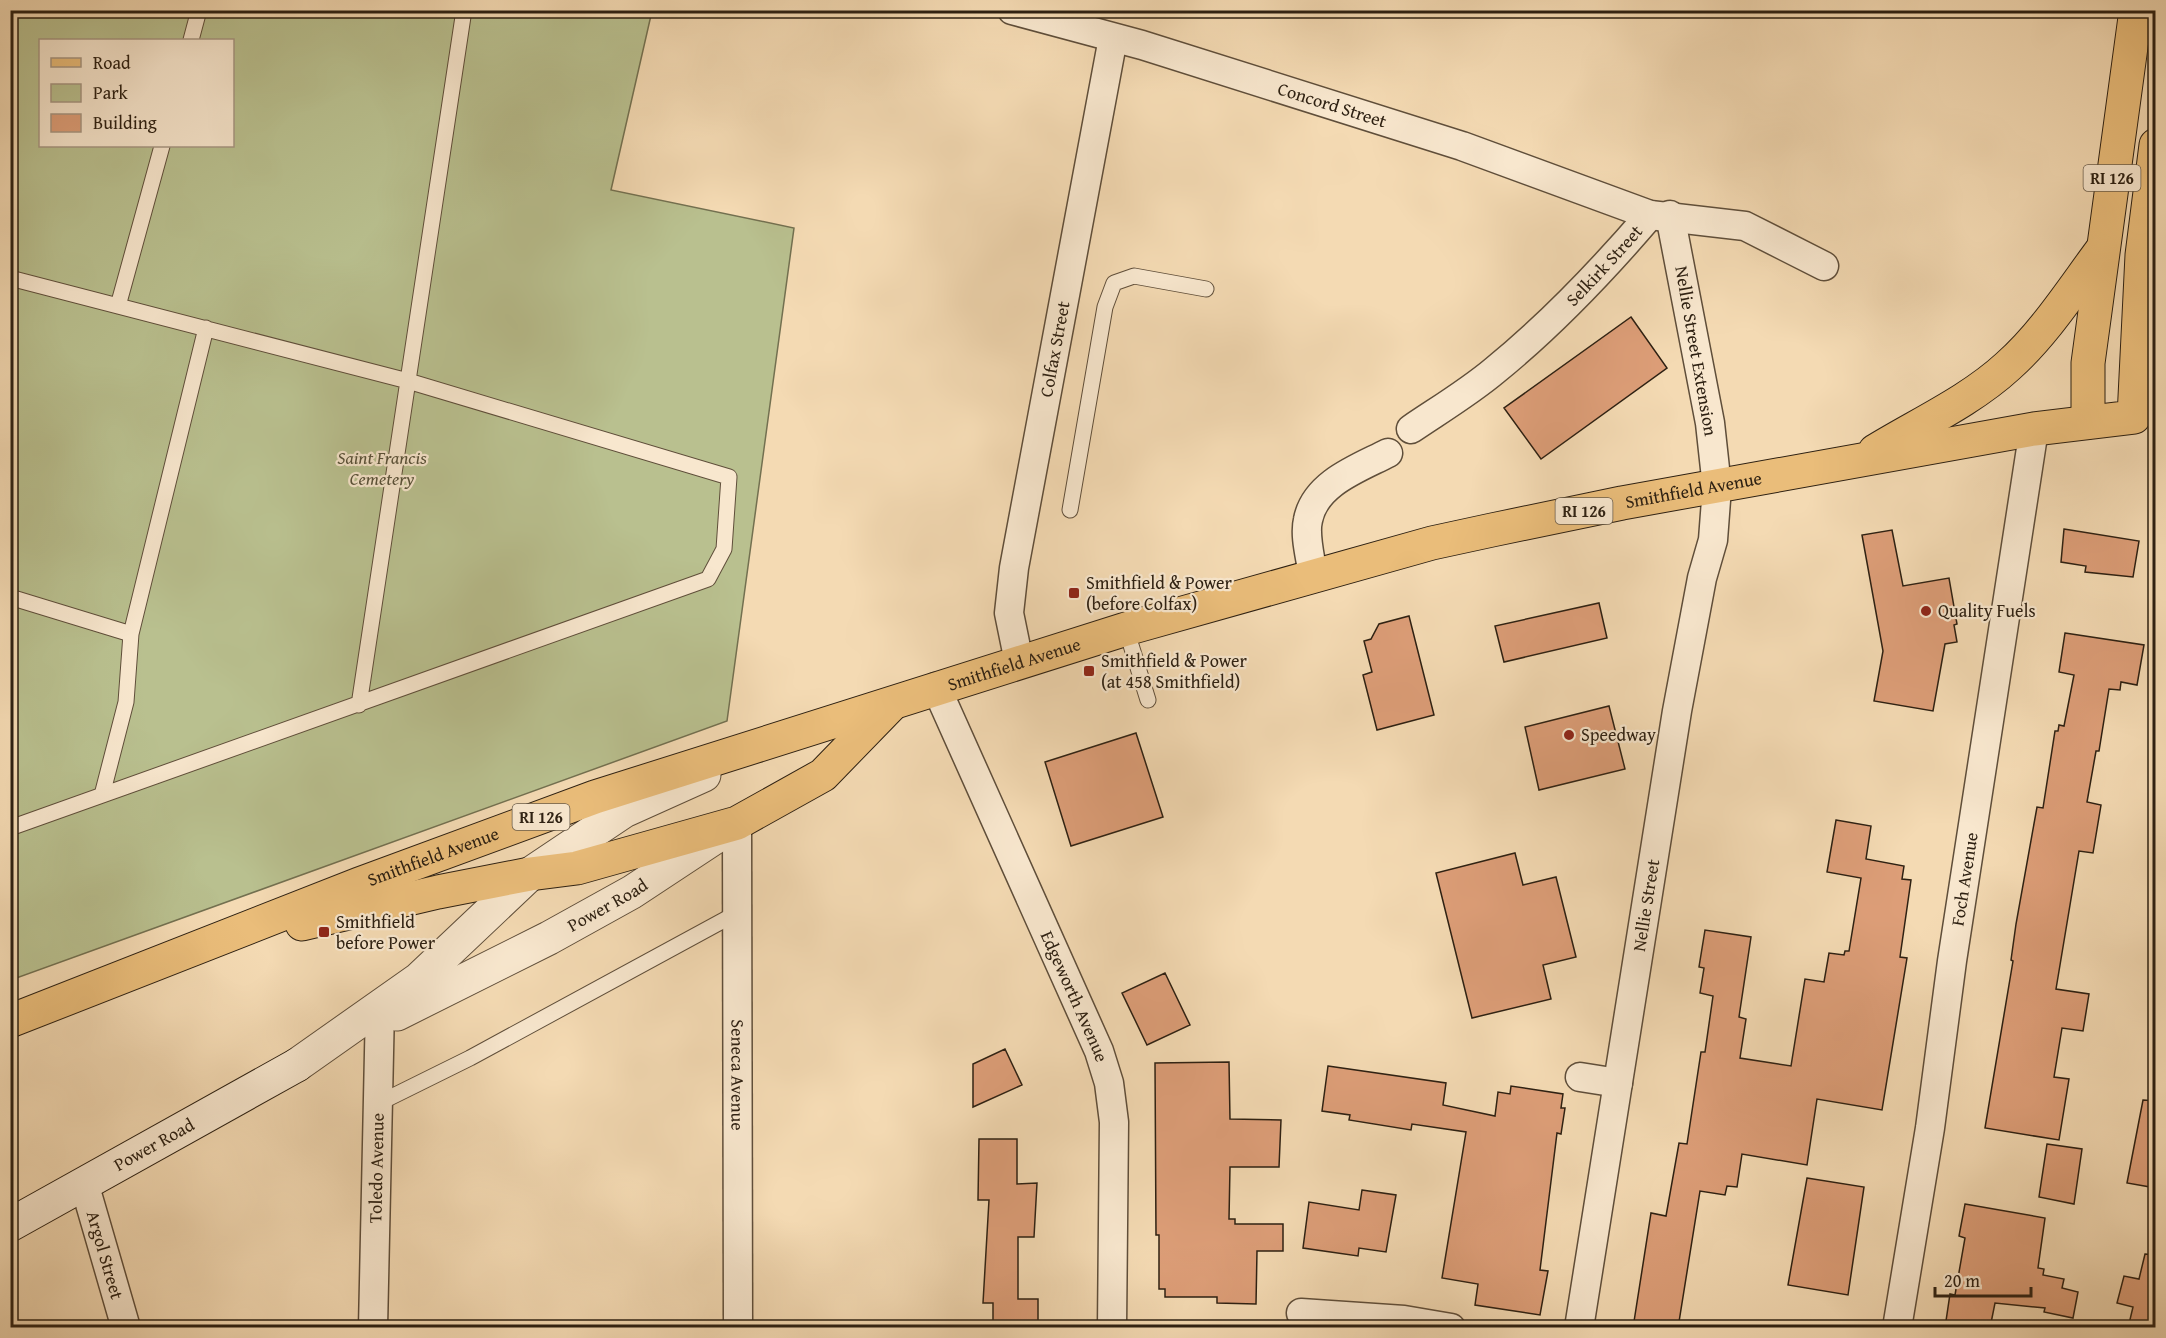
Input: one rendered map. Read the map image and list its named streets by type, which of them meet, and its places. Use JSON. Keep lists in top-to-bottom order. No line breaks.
{"streets":{"main road":["RI 126","Smithfield Avenue","Power Road"],"street":["Concord Street","Selkirk Street","Colfax Street","Nellie Street Extension","Foch Avenue","Nellie Street","Edgeworth Avenue","Seneca Avenue","Toledo Avenue","Argol Street"]},"crossings":[["Concord Street","Selkirk Street"],["Concord Street","Colfax Street"],["Concord Street","Nellie Street Extension"],["Selkirk Street","Nellie Street Extension"],["Colfax Street","Smithfield Avenue"],["Nellie Street Extension","Smithfield Avenue"],["Nellie Street Extension","Nellie Street"],["Smithfield Avenue","Foch Avenue"],["Smithfield Avenue","Power Road"],["Smithfield Avenue","Nellie Street"],["Smithfield Avenue","Edgeworth Avenue"],["Power Road","Seneca Avenue"],["Power Road","Toledo Avenue"],["Power Road","Argol Street"]],"parks":["Saint Francis Cemetery"],"places":{"transit":["Smithfield & Power (before Colfax)","Smithfield & Power (at 458 Smithfield)","Smithfield before Power"],"other":["Quality Fuels","Speedway"]},"legend":["Road","Park","Building"],"scale_bar":"20 m"}
